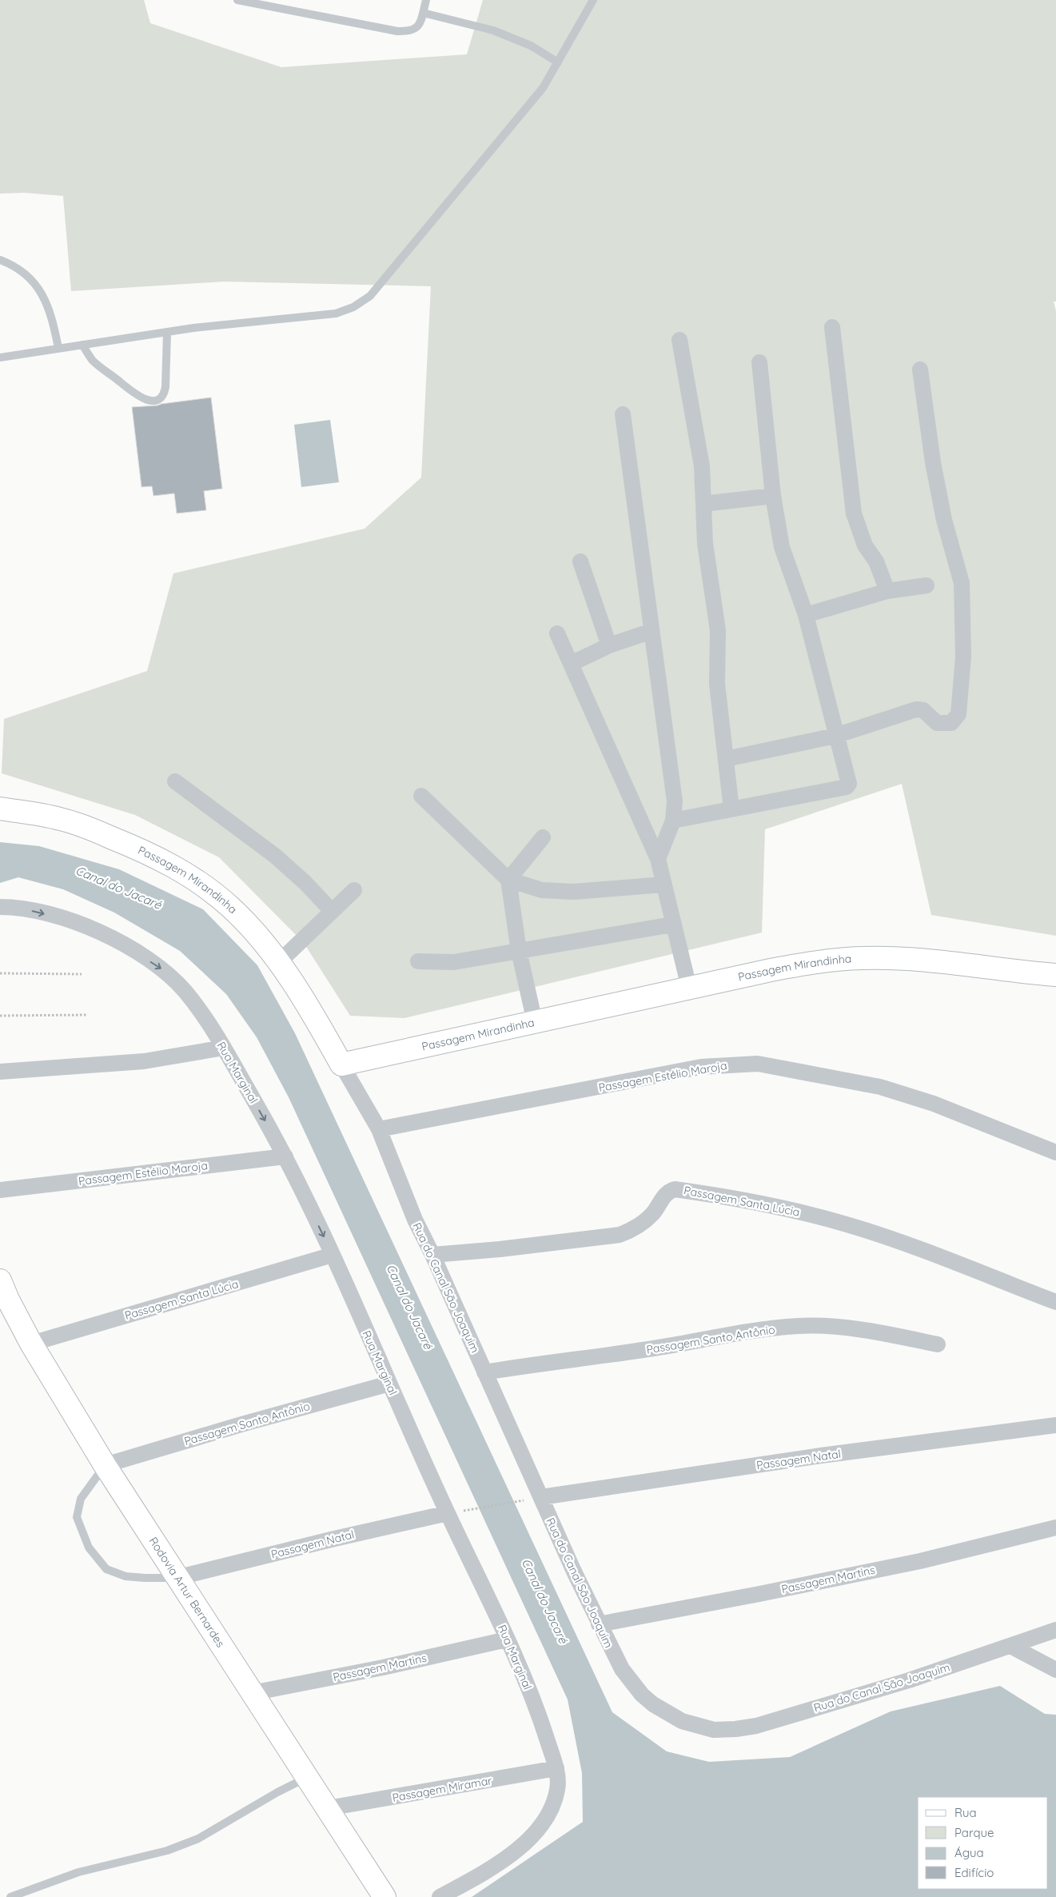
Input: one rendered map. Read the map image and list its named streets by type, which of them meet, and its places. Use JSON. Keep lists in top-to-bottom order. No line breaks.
{"streets":{"street":["Passagem Mirandinha","Rua Marginal","Passagem Estélio Maroja","Passagem Santa Lúcia","Rua do Canal São Joaquim","Passagem Santo Antônio","Passagem Natal","Passagem Martins","Rodovia Artur Bernardes","Passagem Miramar"]},"crossings":[["Passagem Mirandinha","Rua do Canal São Joaquim"],["Rua Marginal","Passagem Estélio Maroja"],["Rua Marginal","Passagem Santa Lúcia"],["Rua Marginal","Passagem Santo Antônio"],["Rua Marginal","Passagem Natal"],["Rua Marginal","Passagem Martins"],["Rua Marginal","Passagem Miramar"],["Passagem Estélio Maroja","Rua do Canal São Joaquim"],["Passagem Santa Lúcia","Rua do Canal São Joaquim"],["Passagem Santa Lúcia","Rodovia Artur Bernardes"],["Rua do Canal São Joaquim","Passagem Santo Antônio"],["Rua do Canal São Joaquim","Passagem Natal"],["Rua do Canal São Joaquim","Passagem Martins"],["Passagem Santo Antônio","Rodovia Artur Bernardes"],["Passagem Natal","Rodovia Artur Bernardes"],["Passagem Martins","Rodovia Artur Bernardes"],["Rodovia Artur Bernardes","Passagem Miramar"]],"one_way":["Rua Marginal"],"water":["Canal do Jacaré"],"legend":["Rua","Parque","Água","Edifício"]}
